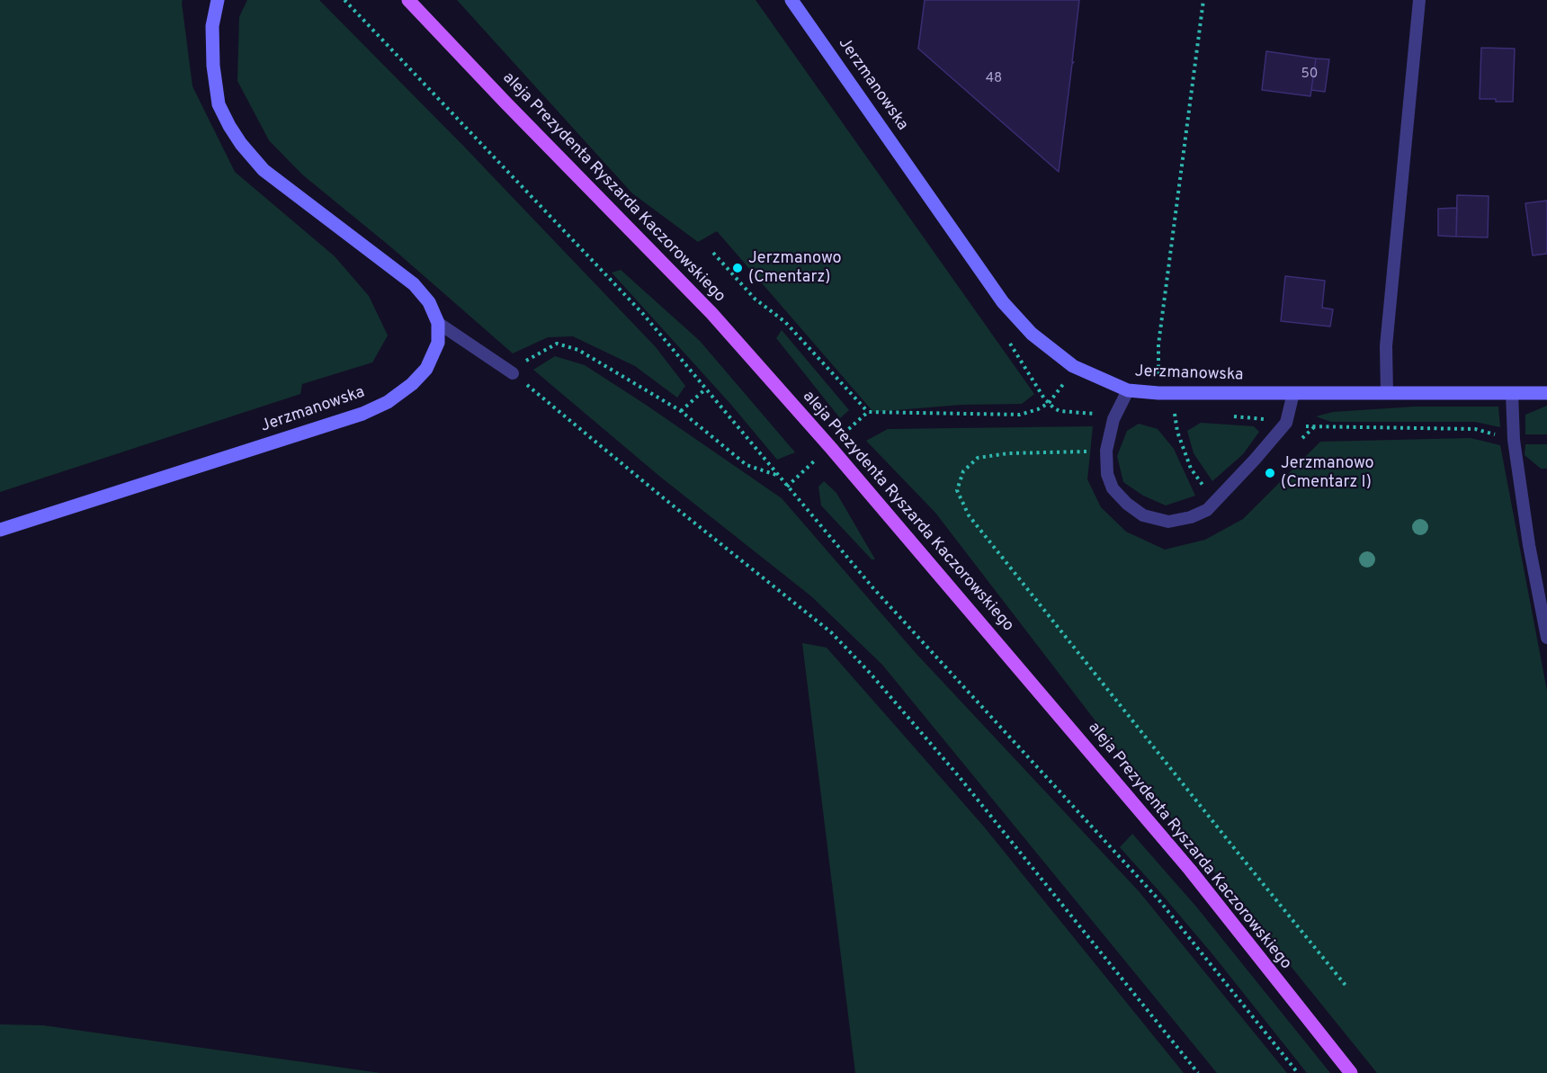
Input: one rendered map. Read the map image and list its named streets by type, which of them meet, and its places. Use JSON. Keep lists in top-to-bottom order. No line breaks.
{"streets":{"main road":["aleja Prezydenta Ryszarda Kaczorowskiego"],"street":["Jerzmanowska"]},"places":["Jerzmanowo (Cmentarz)","Jerzmanowo (Cmentarz I)"],"house_numbers":["50","48"]}
